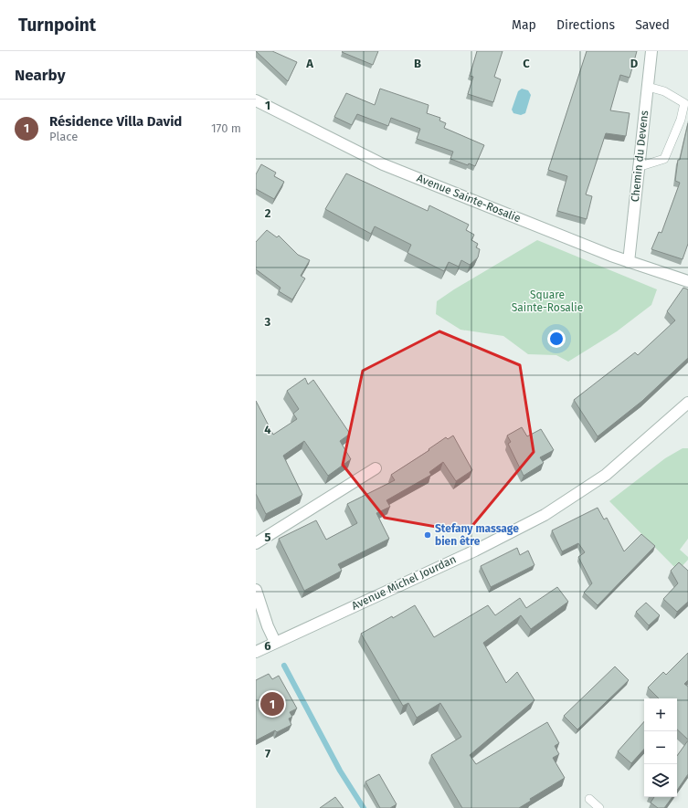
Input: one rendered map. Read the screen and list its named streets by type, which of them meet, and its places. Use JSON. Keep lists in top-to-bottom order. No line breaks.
{"streets":{"street":["Chemin du Devens","Avenue Sainte-Rosalie","Avenue Michel Jourdan"]},"crossings":[["Chemin du Devens","Avenue Sainte-Rosalie"]],"parks":["Square Sainte-Rosalie"],"places":["Stefany massage bien être"],"page":{"header":"Turnpoint","nav":["Map","Directions","Saved"],"heading":"Nearby","list":[{"mark":"1","name":"Résidence Villa David","note":"Place","value":"170 m"}],"pins":"1","map_buttons":["+","−"]},"grid":{"columns":["A","B","C","D"],"rows":["1","2","3","4","5","6","7"]}}
